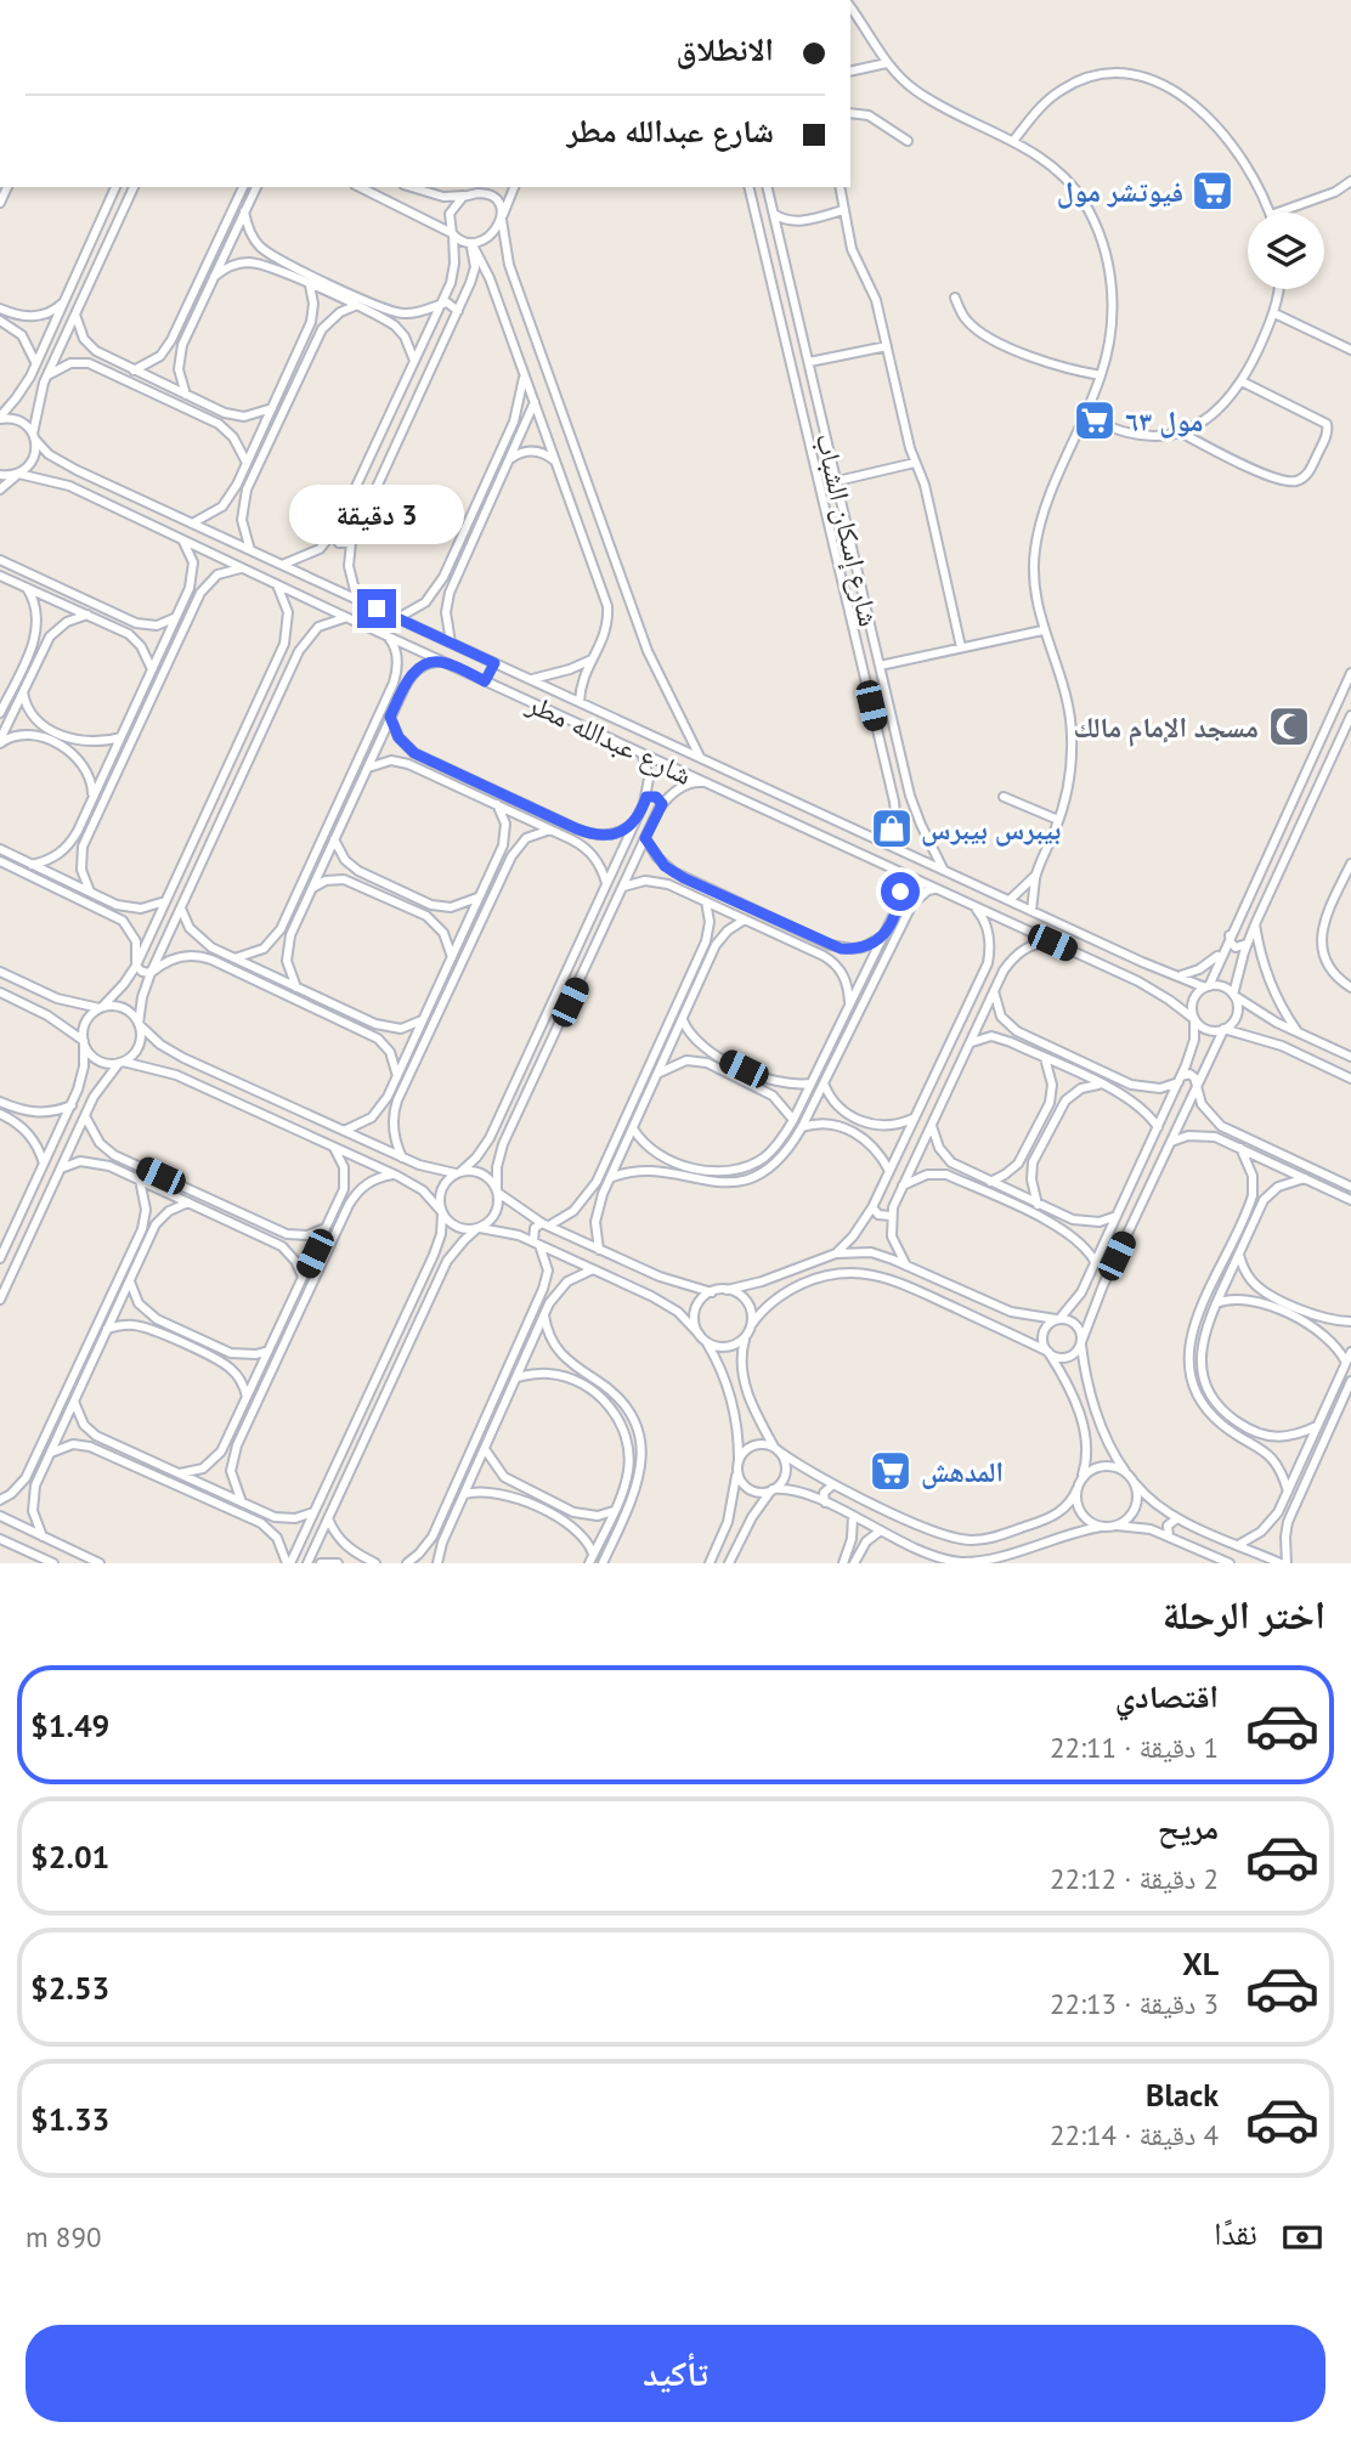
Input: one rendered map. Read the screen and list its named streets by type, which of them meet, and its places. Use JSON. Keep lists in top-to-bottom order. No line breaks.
{"streets":{"street":["شارع إسكان الشباب","شارع عبدالله مطر"]},"crossings":[["شارع إسكان الشباب","شارع عبدالله مطر"]],"places":{"supermarket":["فيوتشر مول","مول ٦٣","المدهش"],"mosque":["مسجد الإمام مالك"],"shop":["بيبرس بيبرس"]},"page":{"banner":["الانطلاق","شارع عبدالله مطر"],"bubble":"3 دقيقة","heading":"اختر الرحلة","list":[{"name":"اقتصادي","note":"1 دقيقة · 22:11","value":"$1.49"},{"name":"مريح","note":"2 دقيقة · 22:12","value":"$2.01"},{"name":"XL","note":"3 دقيقة · 22:13","value":"$2.53"},{"name":"Black","note":"4 دقيقة · 22:14","value":"$1.33"}],"pay":["نقدًا","890 m"],"buttons":"تأكيد"}}
